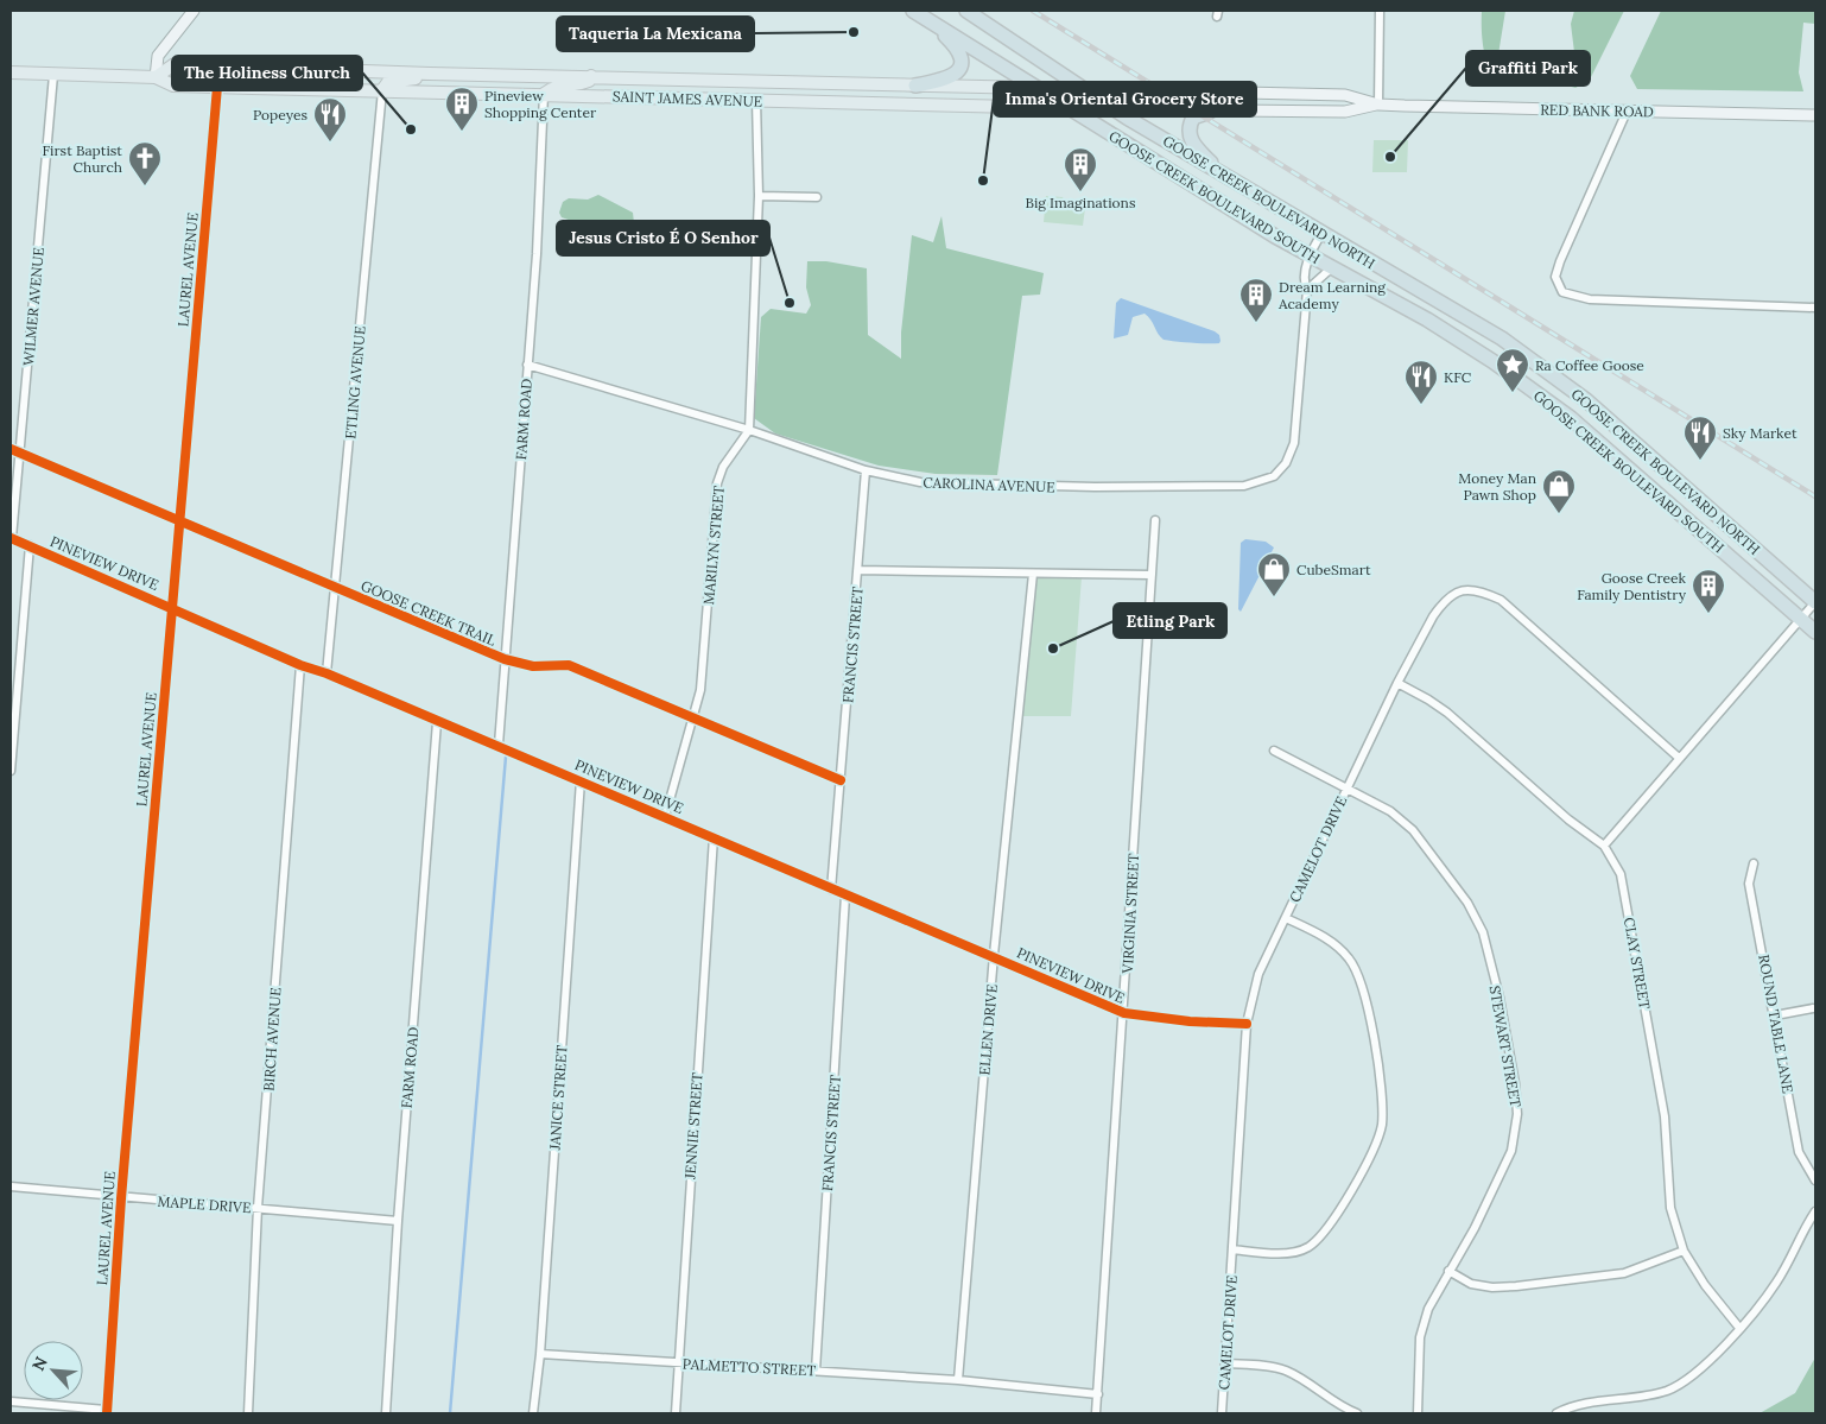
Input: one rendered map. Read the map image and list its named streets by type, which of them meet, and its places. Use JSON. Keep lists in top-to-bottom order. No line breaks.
{"streets":{"highway":["GOOSE CREEK BOULEVARD SOUTH","GOOSE CREEK BOULEVARD NORTH"],"main road":["SAINT JAMES AVENUE","RED BANK ROAD"],"street":["LAUREL AVENUE","WILMER AVENUE","ETLING AVENUE","FARM ROAD","CAROLINA AVENUE","MARILYN STREET","PINEVIEW DRIVE","FRANCIS STREET","CAMELOT DRIVE","VIRGINIA STREET","CLAY STREET","ROUND TABLE LANE","ELLEN DRIVE","BIRCH AVENUE","STEWART STREET","JANICE STREET","JENNIE STREET","MAPLE DRIVE","PALMETTO STREET"],"cycle path":["GOOSE CREEK TRAIL"]},"crossings":[["SAINT JAMES AVENUE","RED BANK ROAD"],["SAINT JAMES AVENUE","GOOSE CREEK BOULEVARD SOUTH"],["SAINT JAMES AVENUE","GOOSE CREEK BOULEVARD NORTH"],["SAINT JAMES AVENUE","LAUREL AVENUE"],["SAINT JAMES AVENUE","WILMER AVENUE"],["SAINT JAMES AVENUE","ETLING AVENUE"],["SAINT JAMES AVENUE","FARM ROAD"],["RED BANK ROAD","GOOSE CREEK BOULEVARD NORTH"],["GOOSE CREEK BOULEVARD SOUTH","CAROLINA AVENUE"],["GOOSE CREEK BOULEVARD NORTH","CAROLINA AVENUE"],["LAUREL AVENUE","PINEVIEW DRIVE"],["LAUREL AVENUE","MAPLE DRIVE"],["WILMER AVENUE","PINEVIEW DRIVE"],["ETLING AVENUE","PINEVIEW DRIVE"],["FARM ROAD","CAROLINA AVENUE"],["FARM ROAD","PINEVIEW DRIVE"],["FARM ROAD","MAPLE DRIVE"],["CAROLINA AVENUE","MARILYN STREET"],["CAROLINA AVENUE","FRANCIS STREET"],["MARILYN STREET","PINEVIEW DRIVE"],["PINEVIEW DRIVE","FRANCIS STREET"],["PINEVIEW DRIVE","CAMELOT DRIVE"],["PINEVIEW DRIVE","VIRGINIA STREET"],["PINEVIEW DRIVE","ELLEN DRIVE"],["PINEVIEW DRIVE","BIRCH AVENUE"],["PINEVIEW DRIVE","JANICE STREET"],["PINEVIEW DRIVE","JENNIE STREET"],["FRANCIS STREET","PALMETTO STREET"],["CAMELOT DRIVE","CLAY STREET"],["CAMELOT DRIVE","STEWART STREET"],["VIRGINIA STREET","PALMETTO STREET"],["ELLEN DRIVE","PALMETTO STREET"],["BIRCH AVENUE","MAPLE DRIVE"],["JANICE STREET","PALMETTO STREET"],["JENNIE STREET","PALMETTO STREET"]],"places":{"other":["Taqueria La Mexicana","The Holiness Church","Graffiti Park","Inma's Oriental Grocery Store","Jesus Cristo É O Senhor","Etling Park"],"building":["Pineview Shopping Center","Big Imaginations","Dream Learning Academy","Goose Creek Family Dentistry"],"restaurant":["Popeyes","KFC","Sky Market"],"church":["First Baptist Church"],"place":["Ra Coffee Goose"],"shop":["Money Man Pawn Shop","CubeSmart"]},"north":"top left"}
